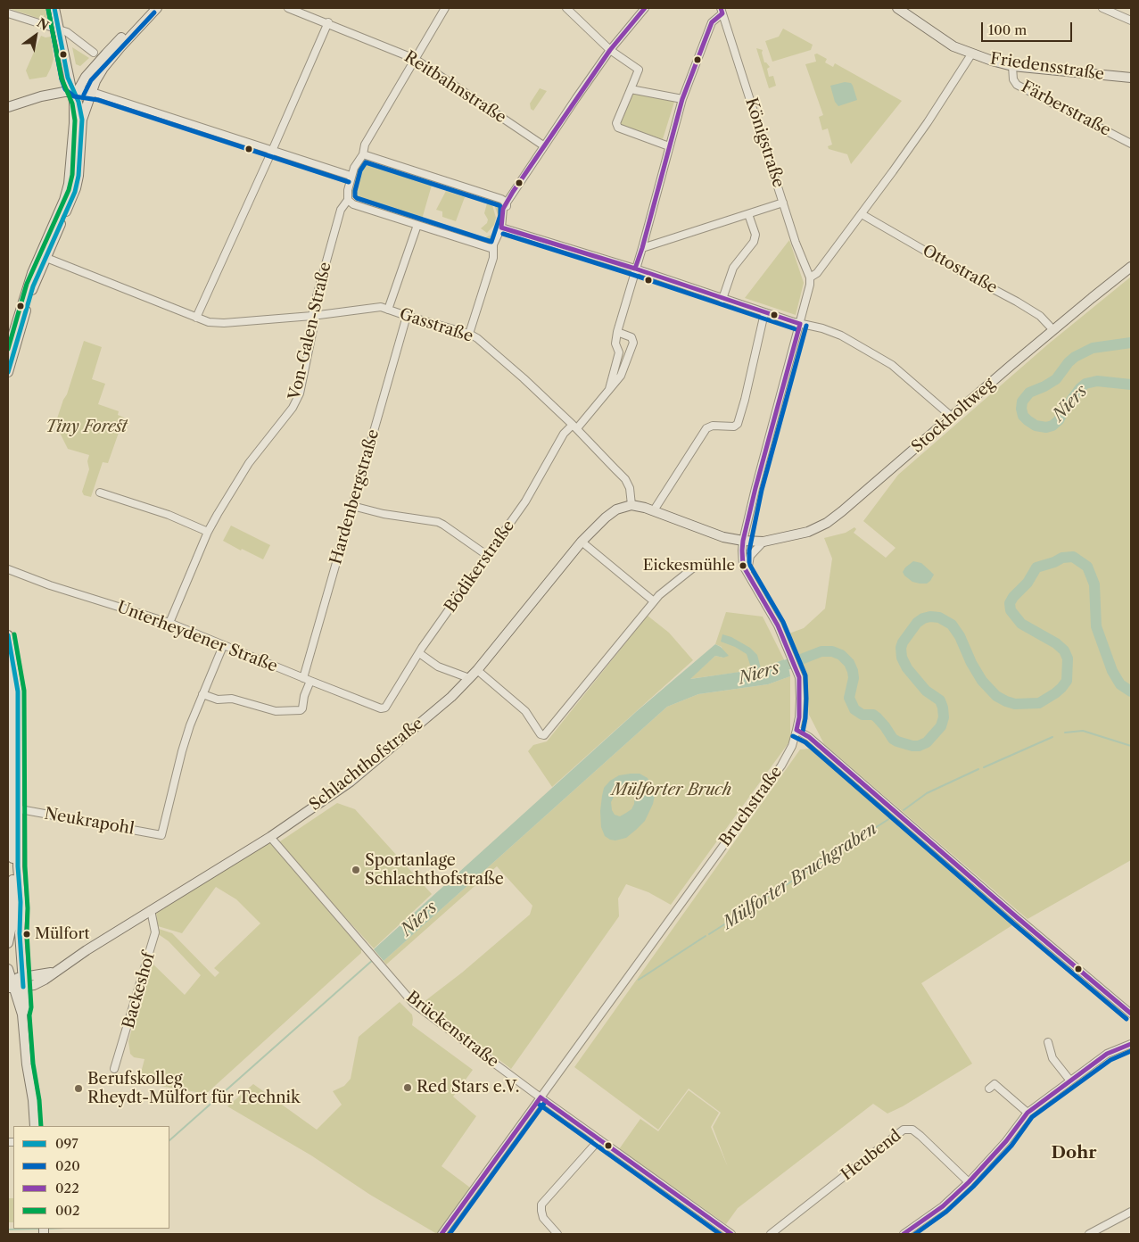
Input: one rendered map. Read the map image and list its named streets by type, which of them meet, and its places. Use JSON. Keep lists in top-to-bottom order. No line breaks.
{"streets":{"main road":["Friedensstraße","Stockholtweg","Schlachthofstraße"],"street":["Reitbahnstraße","Färberstraße","Königstraße","Ottostraße","Gasstraße","Von-Galen-Straße","Hardenbergstraße","Bödikerstraße","Unterheydener Straße","Bruchstraße","Neukrapohl","Backeshof","Brückenstraße","Heubend"]},"crossings":[["Friedensstraße","Färberstraße"],["Reitbahnstraße","Von-Galen-Straße"],["Königstraße","Bruchstraße"],["Ottostraße","Stockholtweg"],["Gasstraße","Von-Galen-Straße"],["Gasstraße","Hardenbergstraße"],["Gasstraße","Bödikerstraße"],["Gasstraße","Schlachthofstraße"],["Von-Galen-Straße","Unterheydener Straße"],["Hardenbergstraße","Unterheydener Straße"],["Hardenbergstraße","Neukrapohl"],["Bödikerstraße","Unterheydener Straße"],["Schlachthofstraße","Backeshof"],["Schlachthofstraße","Brückenstraße"],["Bruchstraße","Brückenstraße"]],"districts":["Dohr"],"water":["Niers","Mülforter Bruchgraben"],"parks":["Tiny Forest","Mülforter Bruch"],"places":["Eickesmühle","Sportanlage Schlachthofstraße","Mülfort","Red Stars e.V.","Berufskolleg Rheydt-Mülfort für Technik"],"lines":["transit line 097","transit line 022","transit line 020","transit line 002"],"legend":["097","020","022","002"],"scale_bar":"100 m","north":"top right"}
